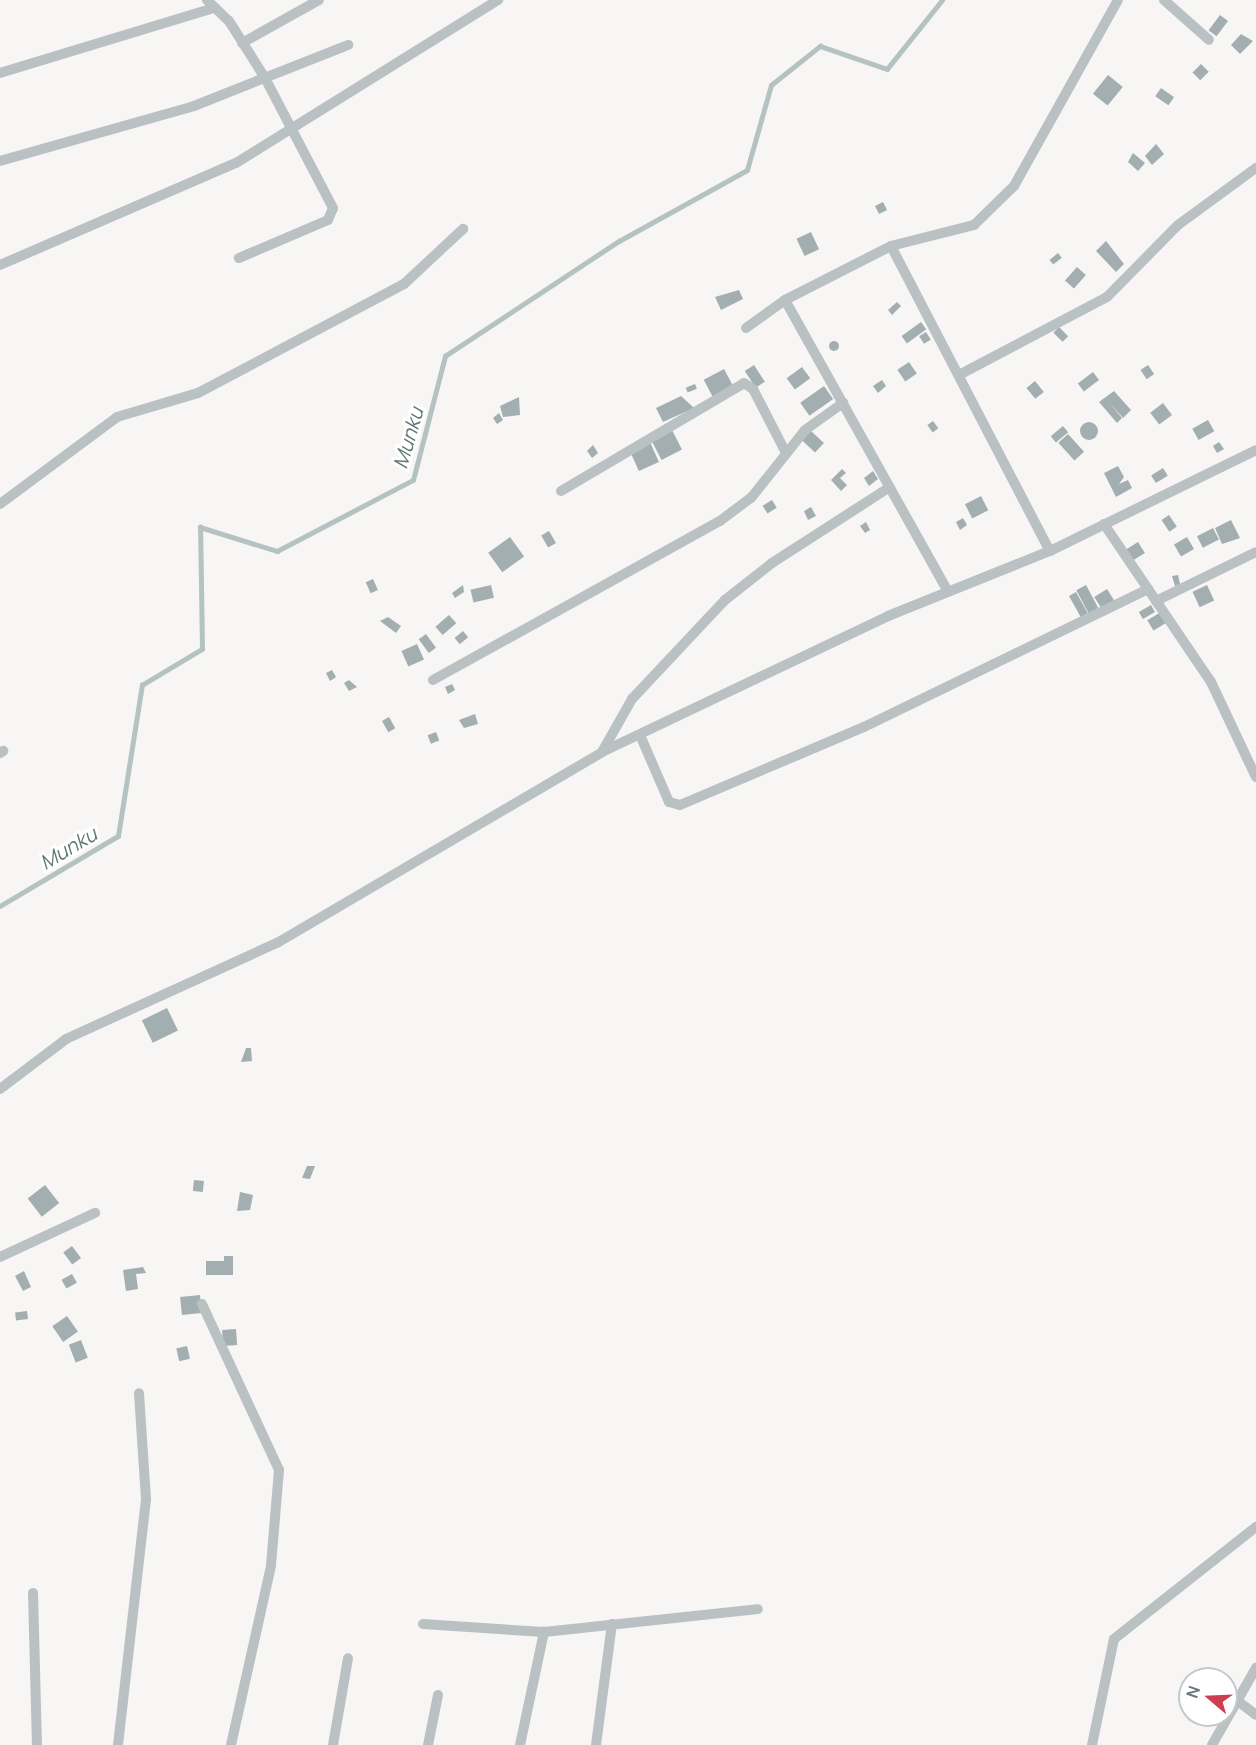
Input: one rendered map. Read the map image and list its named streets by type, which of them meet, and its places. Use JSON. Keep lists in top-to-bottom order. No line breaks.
{"water":["Munku"],"north":"left"}
